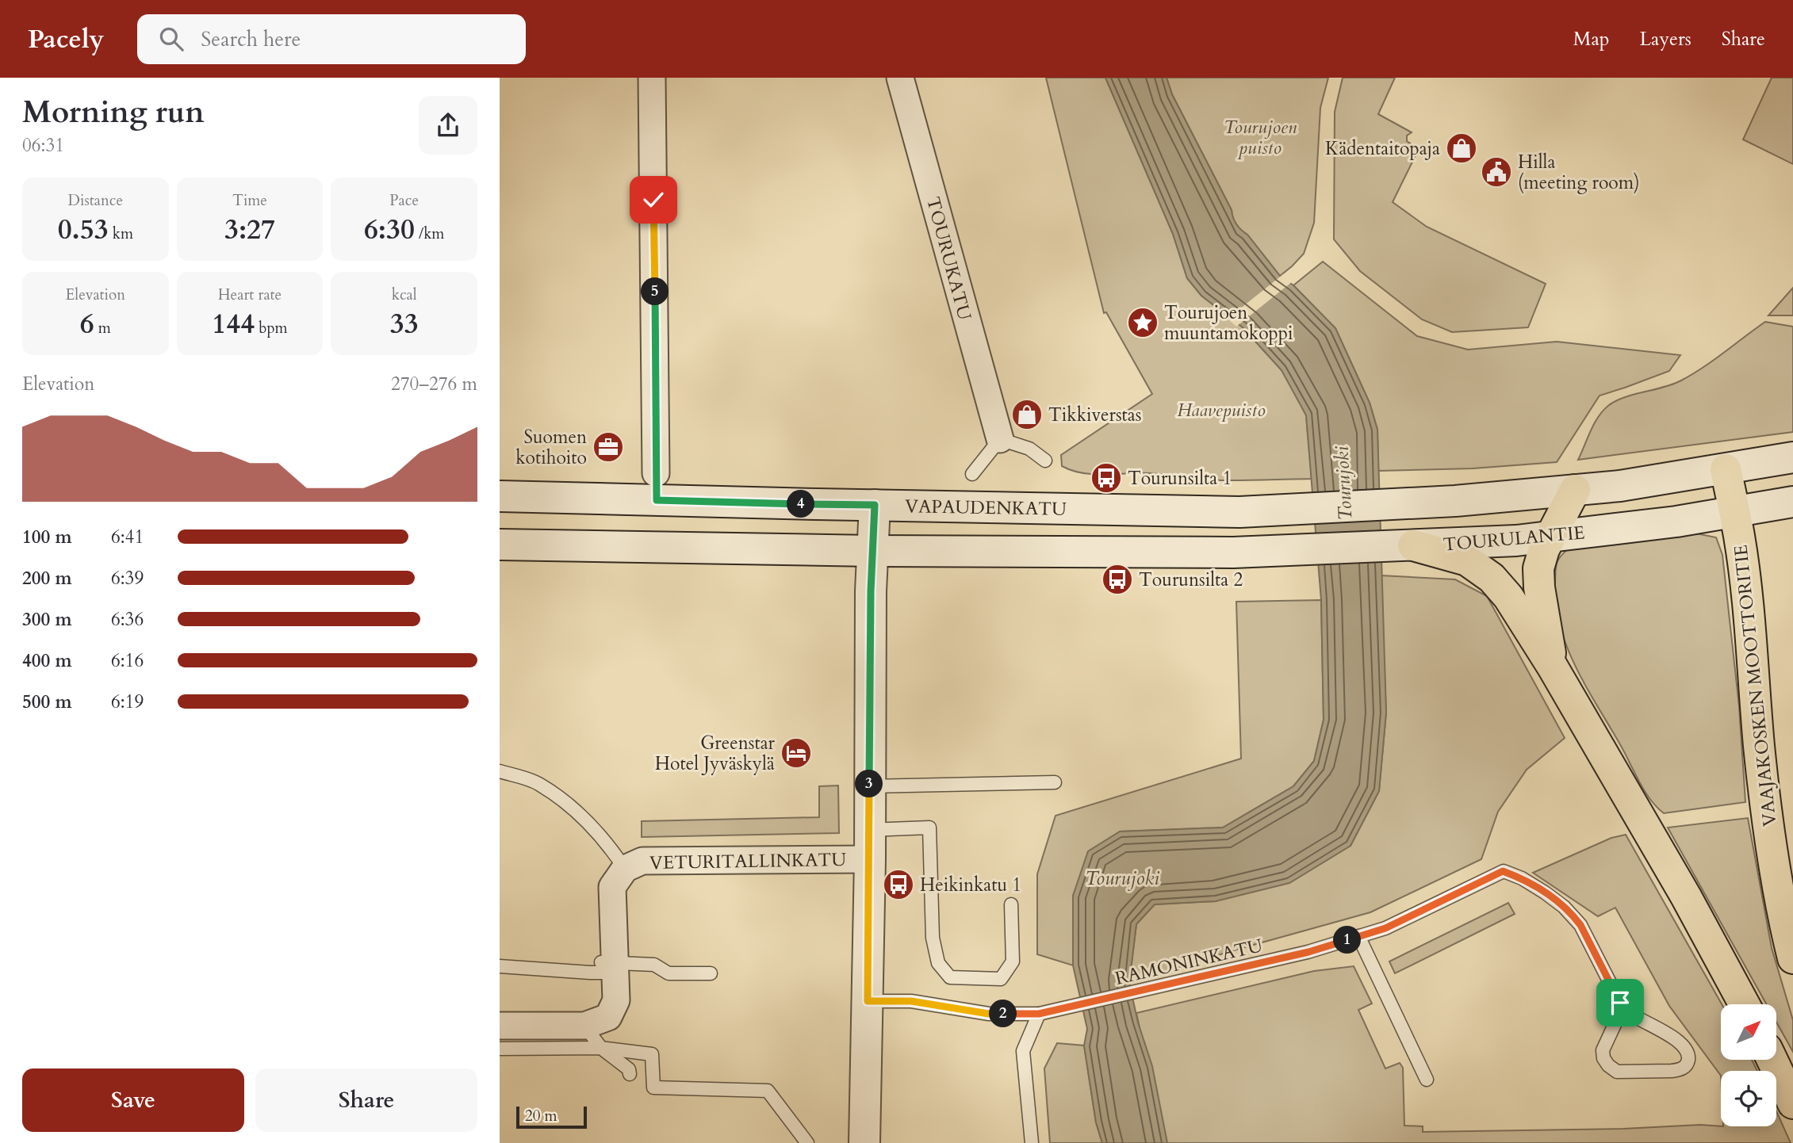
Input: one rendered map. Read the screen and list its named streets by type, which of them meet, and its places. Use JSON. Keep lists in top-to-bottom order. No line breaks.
{"streets":{"highway":["VAAJAKOSKEN MOOTTORITIE"],"main road":["VAPAUDENKATU","TOURULANTIE"],"street":["TOURUKATU","VETURITALLINKATU"],"lane":["RAMONINKATU"]},"crossings":[["TOURULANTIE","VAAJAKOSKEN MOOTTORITIE"]],"water":["Tourujoki"],"parks":["Tourujoen puisto","Haavepuisto"],"places":{"shop":["Kädentaitopaja","Tikkiverstas"],"public building":["Hilla (meeting room)"],"place":["Tourujoen muuntamokoppi"],"office":["Suomen kotihoito"],"bus stop":["Tourunsilta 1","Tourunsilta 2","Heikinkatu 1"],"hotel":["Greenstar Hotel Jyväskylä"]},"scale_bar":"20 m","north":"top right","page":{"header":"Pacely","search":"Search here","nav":["Map","Layers","Share"],"heading":["Morning run","06:31"],"stats":[["Distance","0.53 km"],["Time","3:27"],["Pace","6:30 /km"],["Elevation","6 m"],["Heart rate","144 bpm"],["kcal","33"]],"pins":["5","4","3","1","2"],"chart":["Elevation","270–276 m"],"list":[{"name":"100 m","note":"6:41"},{"name":"200 m","note":"6:39"},{"name":"300 m","note":"6:36"},{"name":"400 m","note":"6:16"},{"name":"500 m","note":"6:19"}],"buttons":["Save","Share"],"scale":"20 m"}}
